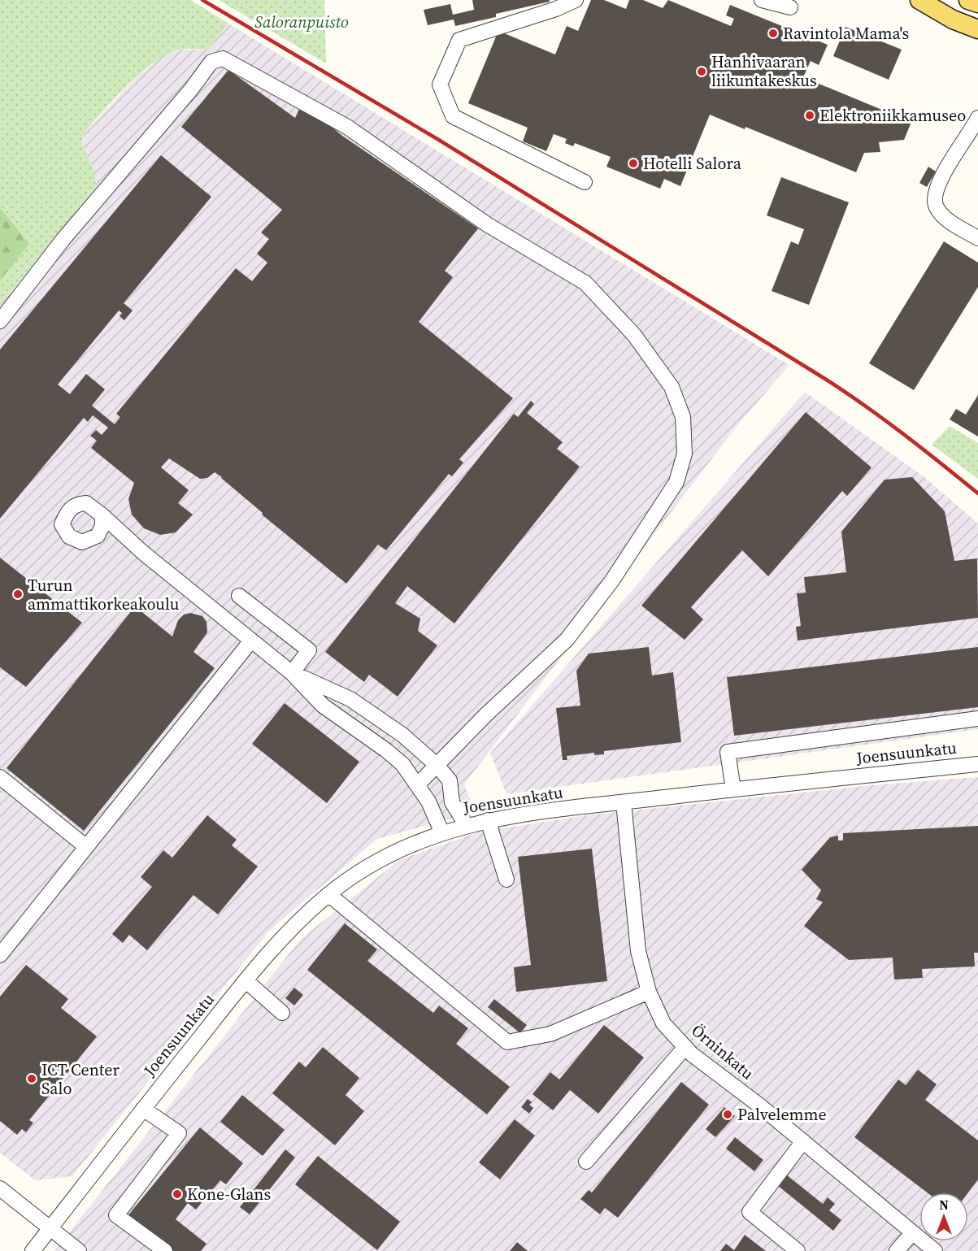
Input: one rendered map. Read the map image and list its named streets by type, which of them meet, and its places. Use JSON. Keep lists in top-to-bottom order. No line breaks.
{"streets":{"street":["Joensuunkatu","Örninkatu"]},"crossings":[["Joensuunkatu","Örninkatu"]],"parks":["Saloranpuisto"],"places":["Ravintola Mama's","Hanhivaaran liikuntakeskus","Elektroniikkamuseo","Hotelli Salora","Turun ammattikorkeakoulu","ICT Center Salo","Palvelemme","Kone-Glans"],"north":"top"}
